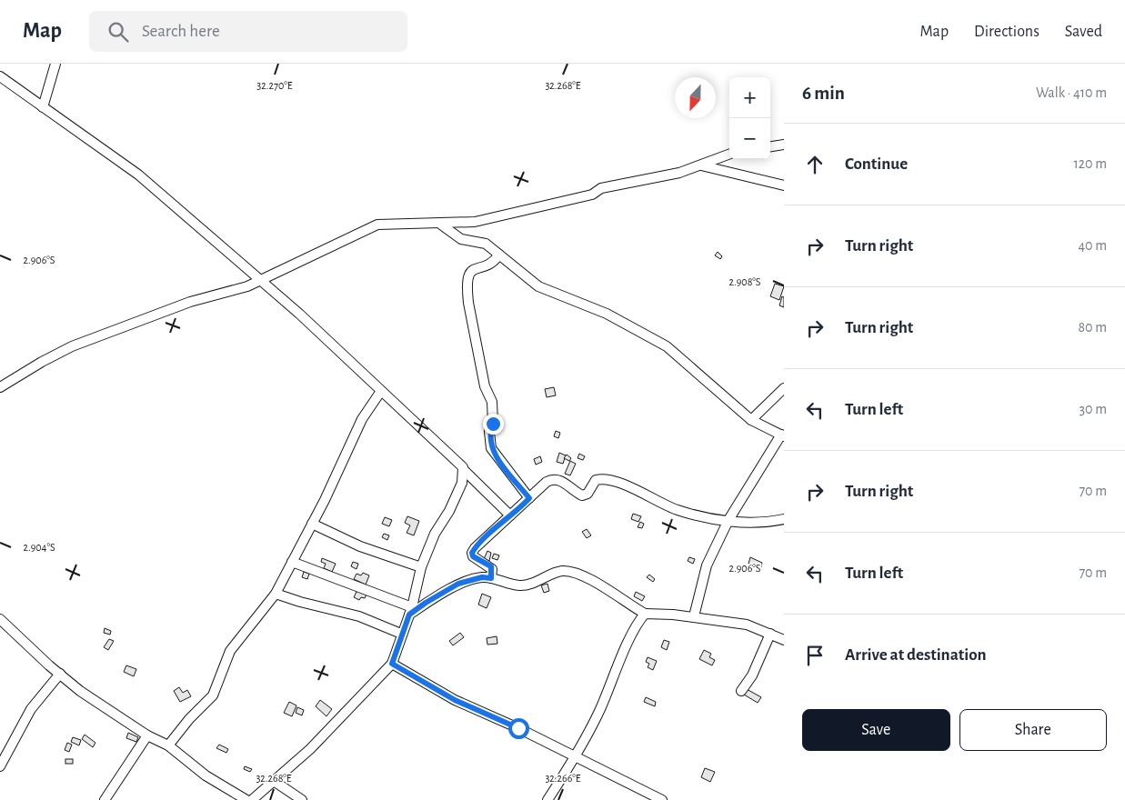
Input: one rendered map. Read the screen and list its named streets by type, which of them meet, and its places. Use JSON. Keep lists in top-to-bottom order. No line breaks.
{"north":"bottom","page":{"header":"Map","search":"Search here","nav":["Map","Directions","Saved"],"heading":["6 min","Walk · 410 m"],"map_buttons":["+","−"],"list":[["Continue","120 m"],["Turn right","40 m"],["Turn right","80 m"],["Turn left","30 m"],["Turn right","70 m"],["Turn left","70 m"],"Arrive at destination"],"buttons":["Save","Share"]},"coordinates":["32.268°E","32.270°E","2.906°S","2.908°S","2.904°S","32.266°E"]}
